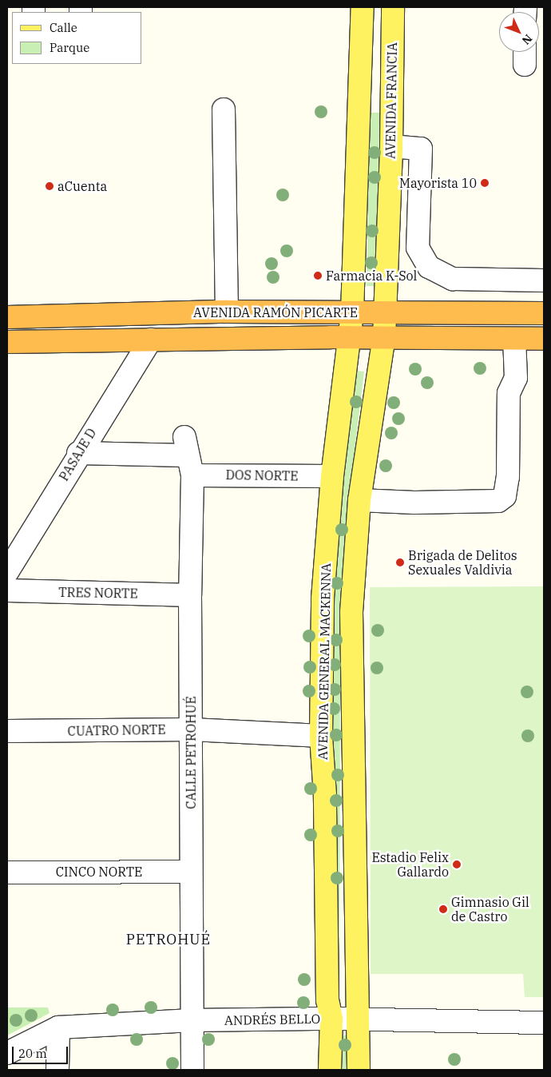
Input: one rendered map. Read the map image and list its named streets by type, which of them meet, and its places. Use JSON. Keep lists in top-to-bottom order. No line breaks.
{"streets":{"highway":["AVENIDA RAMÓN PICARTE"],"main road":["AVENIDA FRANCIA","AVENIDA GENERAL MACKENNA"],"street":["PASAJE D","DOS NORTE","TRES NORTE","CUATRO NORTE","CALLE PETROHUÉ","CINCO NORTE","ANDRÉS BELLO"]},"crossings":[["AVENIDA FRANCIA","AVENIDA RAMÓN PICARTE"],["AVENIDA FRANCIA","AVENIDA GENERAL MACKENNA"],["AVENIDA RAMÓN PICARTE","PASAJE D"],["AVENIDA RAMÓN PICARTE","AVENIDA GENERAL MACKENNA"],["PASAJE D","DOS NORTE"],["DOS NORTE","AVENIDA GENERAL MACKENNA"],["DOS NORTE","CALLE PETROHUÉ"],["TRES NORTE","CALLE PETROHUÉ"],["AVENIDA GENERAL MACKENNA","CUATRO NORTE"],["AVENIDA GENERAL MACKENNA","ANDRÉS BELLO"],["CUATRO NORTE","CALLE PETROHUÉ"],["CALLE PETROHUÉ","CINCO NORTE"],["CALLE PETROHUÉ","ANDRÉS BELLO"]],"districts":["PETROHUÉ"],"places":["Mayorista 10","aCuenta","Farmacia K-Sol","Brigada de Delitos Sexuales Valdivia","Estadio Felix Gallardo","Gimnasio Gil de Castro"],"legend":["Calle","Parque"],"scale_bar":"20 m","north":"bottom right"}
